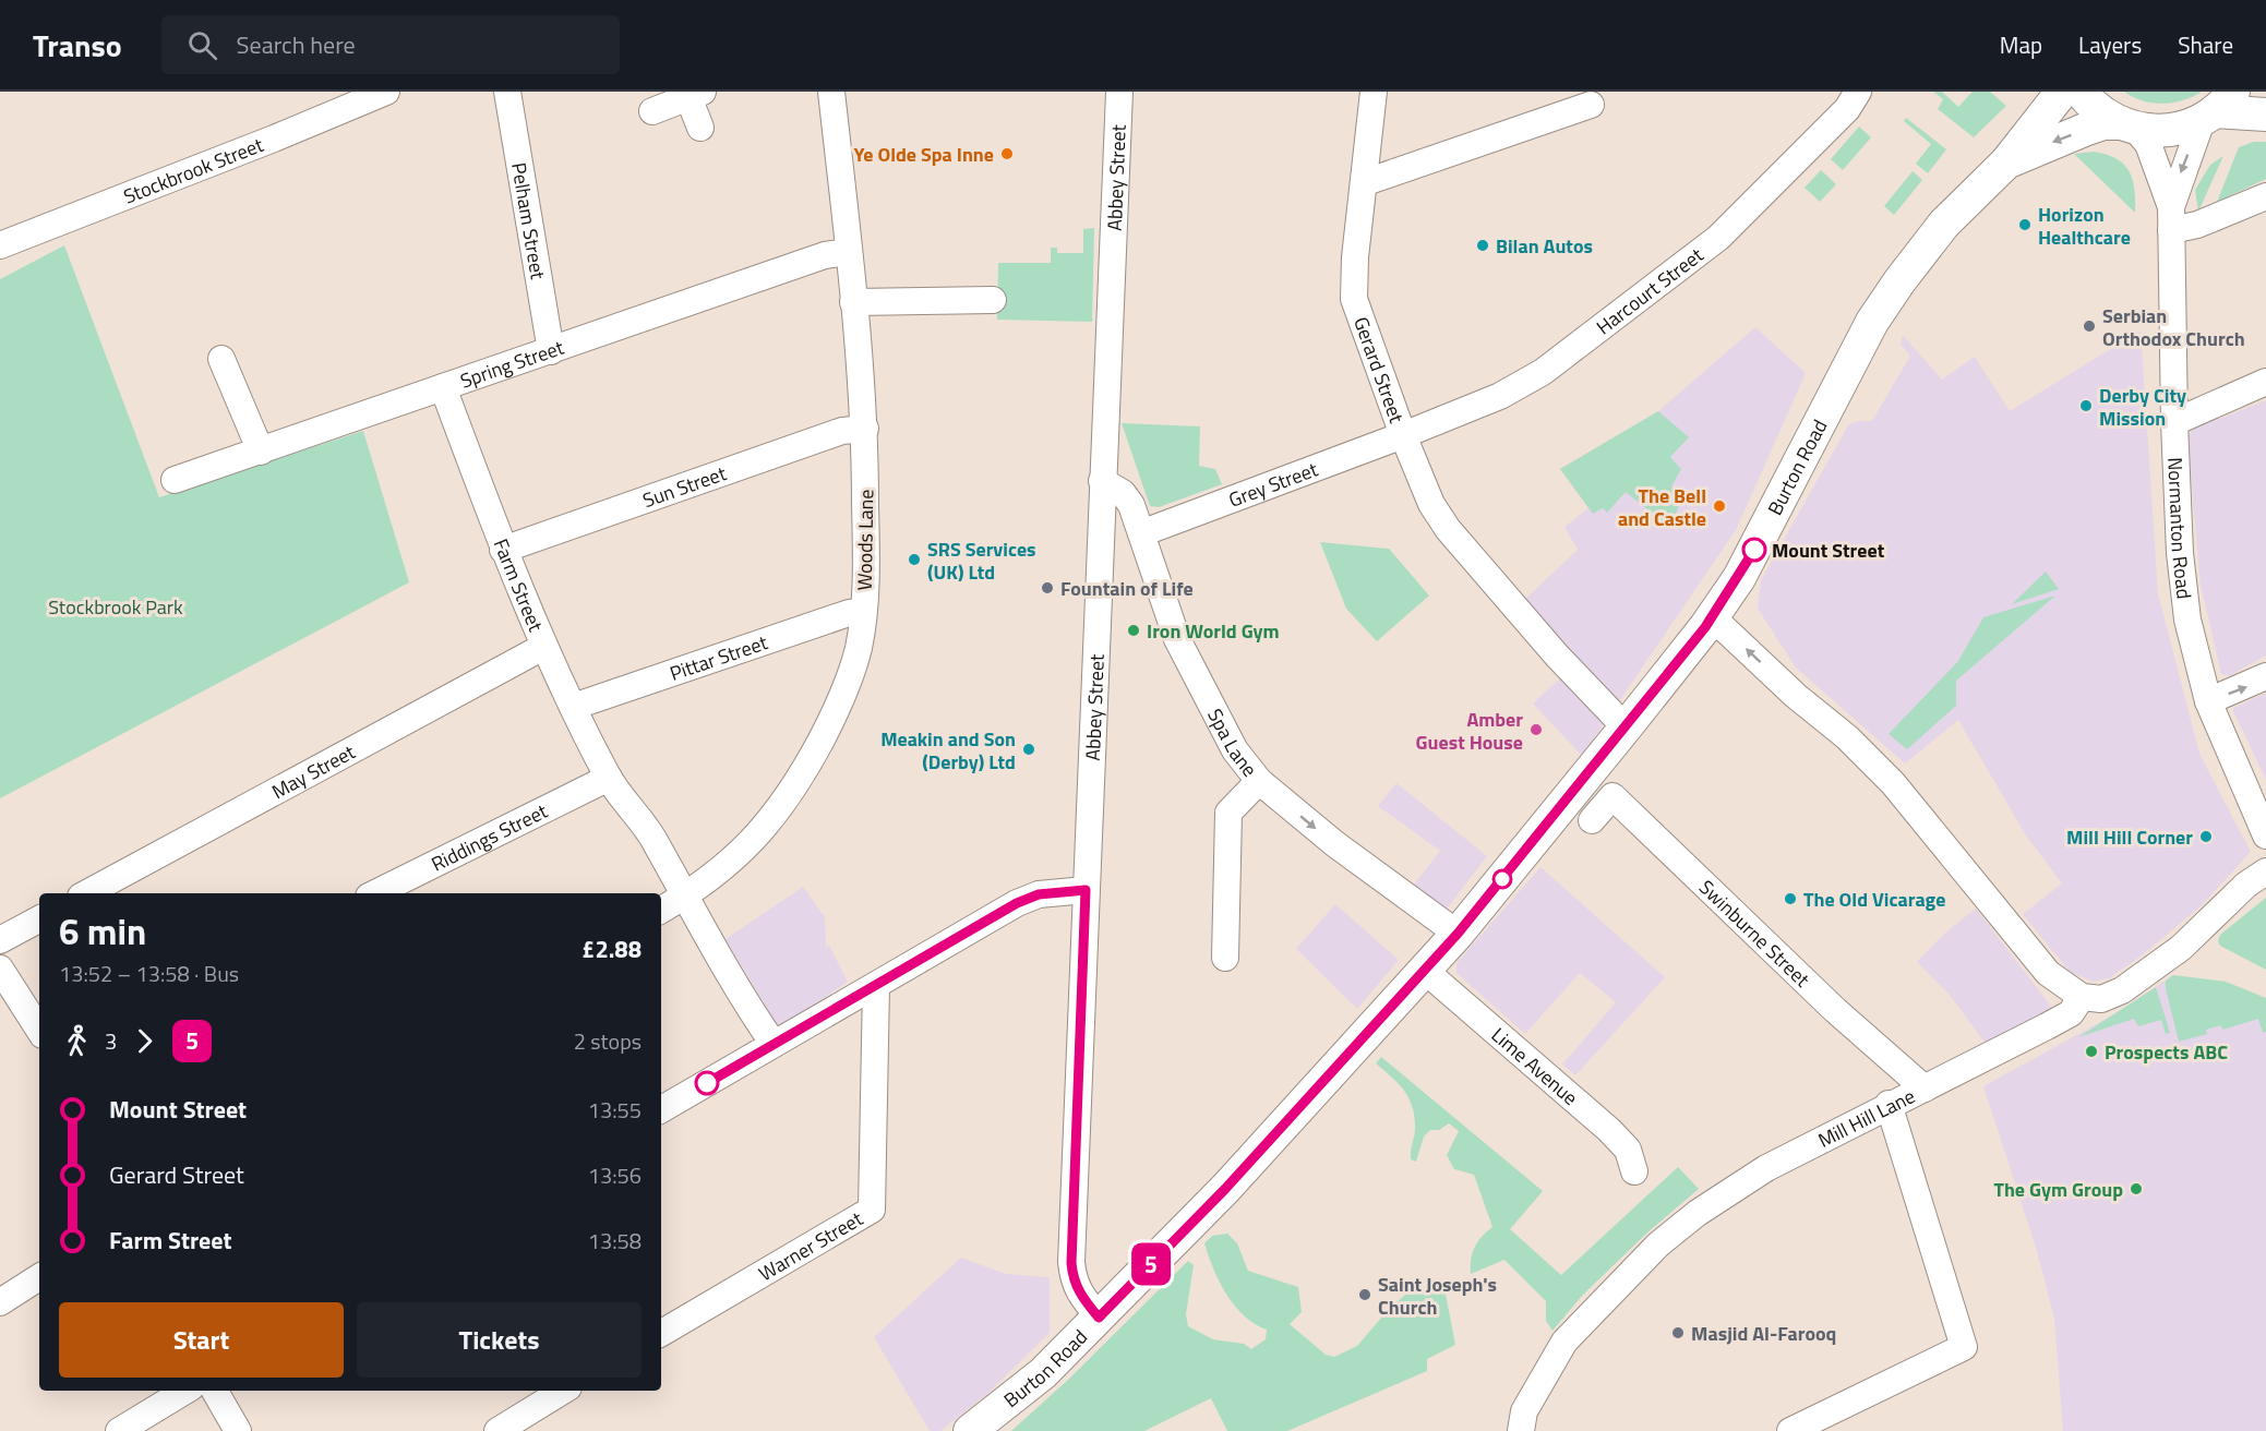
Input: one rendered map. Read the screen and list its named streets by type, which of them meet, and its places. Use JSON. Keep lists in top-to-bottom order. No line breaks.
{"streets":{"main road":["Burton Road"],"street":["Stockbrook Street","Abbey Street","Pelham Street","Harcourt Street","Spring Street","Gerard Street","Grey Street","Sun Street","Normanton Road","Woods Lane","Farm Street","Pittar Street","Spa Lane","May Street","Riddings Street","Swinburne Street","Lime Avenue","Mill Hill Lane","Warner Street"]},"crossings":[["Abbey Street","Burton Road"],["Abbey Street","Spa Lane"],["Pelham Street","Spring Street"],["Harcourt Street","Gerard Street"],["Harcourt Street","Grey Street"],["Spring Street","Woods Lane"],["Spring Street","Farm Street"],["Gerard Street","Burton Road"],["Gerard Street","Grey Street"],["Burton Road","Normanton Road"],["Burton Road","Spa Lane"],["Burton Road","Lime Avenue"],["Grey Street","Spa Lane"],["Sun Street","Woods Lane"],["Sun Street","Farm Street"],["Woods Lane","Farm Street"],["Woods Lane","Pittar Street"],["Farm Street","Pittar Street"],["Farm Street","May Street"],["Farm Street","Riddings Street"],["Swinburne Street","Mill Hill Lane"]],"one_way":["Spa Lane"],"parks":["Stockbrook Park"],"places":["Ye Olde Spa Inne","Horizon Healthcare","Bilan Autos","Serbian Orthodox Church","Derby City Mission","The Bell and Castle","Mount Street","SRS Services (UK) Ltd","Fountain of Life","Iron World Gym","Amber Guest House","Meakin and Son (Derby) Ltd","Mill Hill Corner","The Old Vicarage","Prospects ABC","The Gym Group","Saint Joseph's Church","Masjid Al-Farooq"],"lines":["bus line 5"],"page":{"header":"Transo","search":"Search here","nav":["Map","Layers","Share"],"on_map":"5","heading":["6 min","13:52 – 13:58 · Bus","£2.88"],"legs":["3","5","2 stops"],"list":[{"name":"Mount Street","value":"13:55"},{"name":"Gerard Street","value":"13:56"},{"name":"Farm Street","value":"13:58"}],"buttons":["Start","Tickets"]}}
